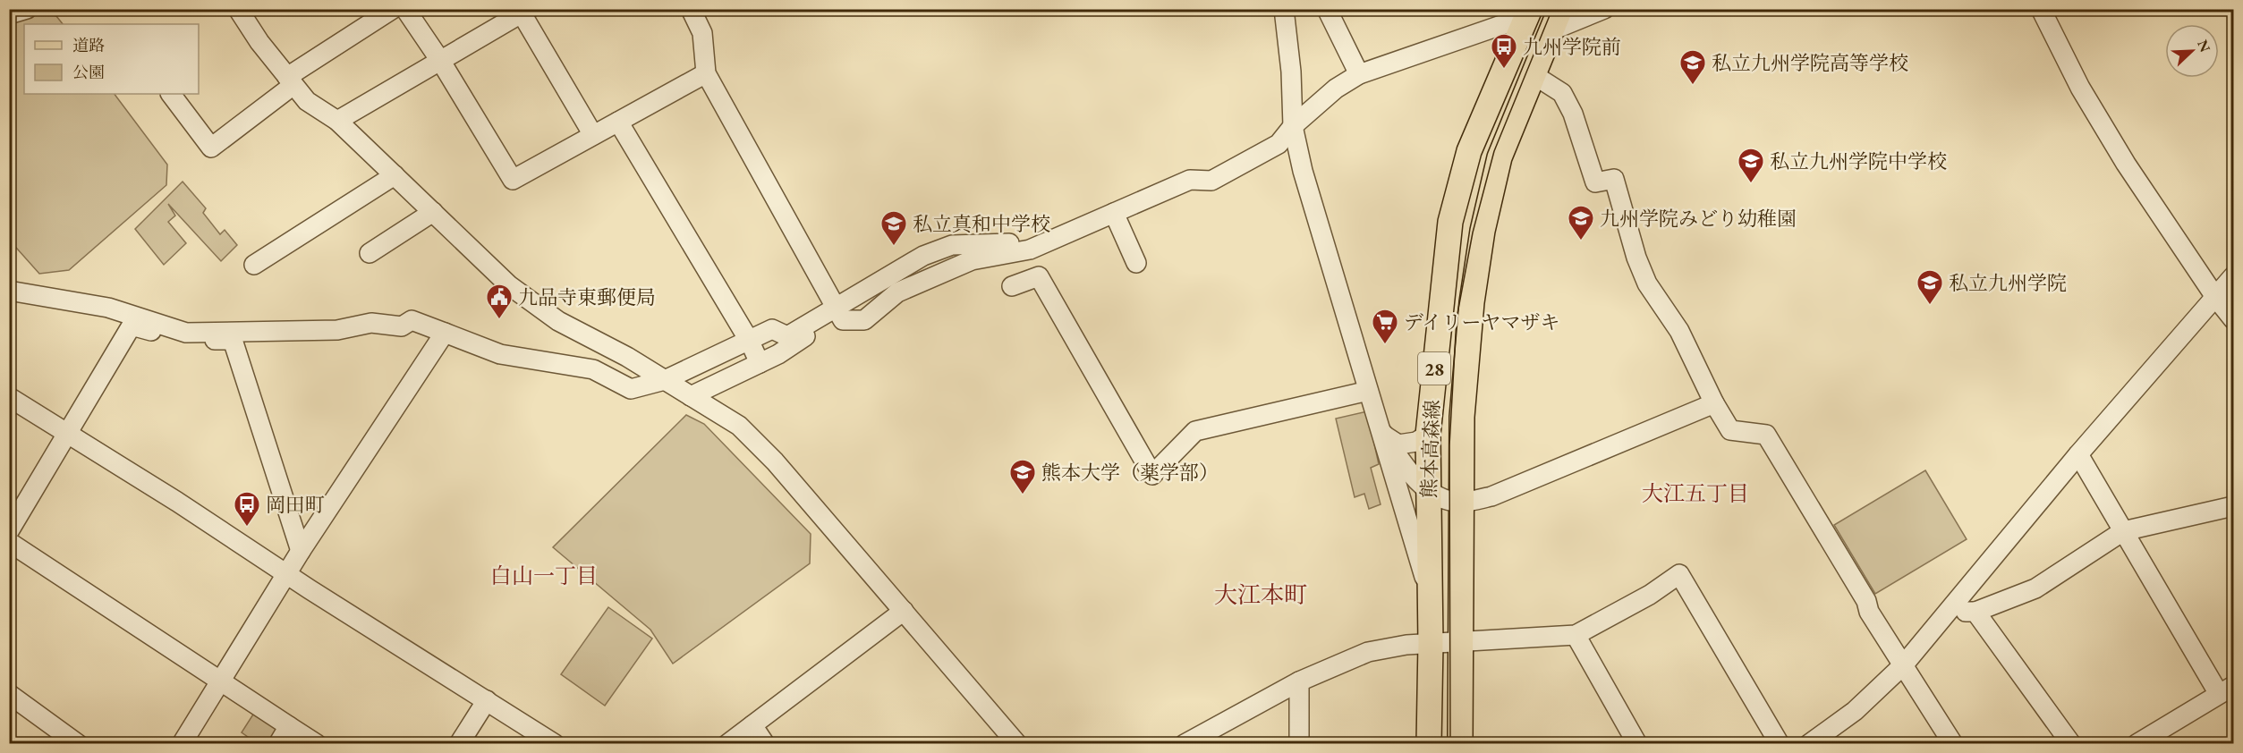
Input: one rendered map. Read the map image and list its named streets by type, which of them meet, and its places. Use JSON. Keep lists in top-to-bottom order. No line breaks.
{"streets":{"main road":["28","熊本高森線"]},"districts":["大江五丁目","白山一丁目","大江本町"],"places":{"bus stop":["九州学院前","岡田町"],"school or university":["私立九州学院高等学校","私立九州学院中学校","九州学院みどり幼稚園","私立真和中学校","私立九州学院","熊本大学（薬学部）"],"public building":["九品寺東郵便局"],"supermarket":["デイリーヤマザキ"]},"legend":["道路","公園"],"north":"top right"}
